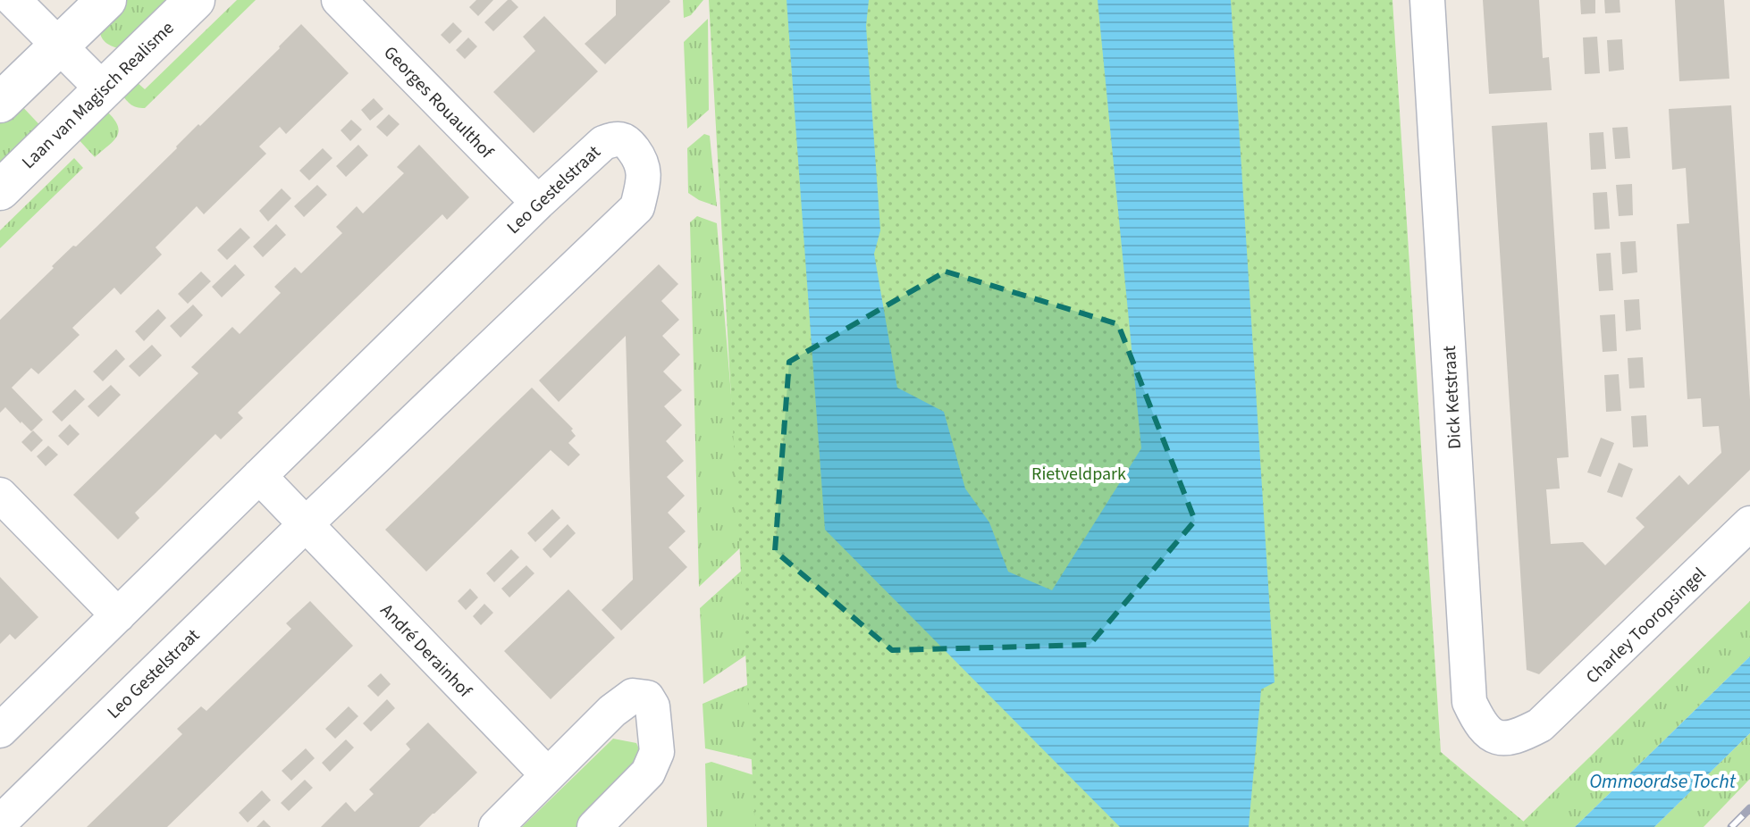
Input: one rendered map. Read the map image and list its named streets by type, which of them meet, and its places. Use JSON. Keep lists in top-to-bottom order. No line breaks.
{"streets":{"main road":["Laan van Magisch Realisme"],"street":["Georges Rouaulthof","Leo Gestelstraat","Dick Ketstraat","Charley Tooropsingel","André Derainhof"]},"crossings":[["Georges Rouaulthof","Leo Gestelstraat"],["Leo Gestelstraat","André Derainhof"],["Dick Ketstraat","Charley Tooropsingel"]],"water":["Ommoordse Tocht"],"parks":["Rietveldpark"]}
